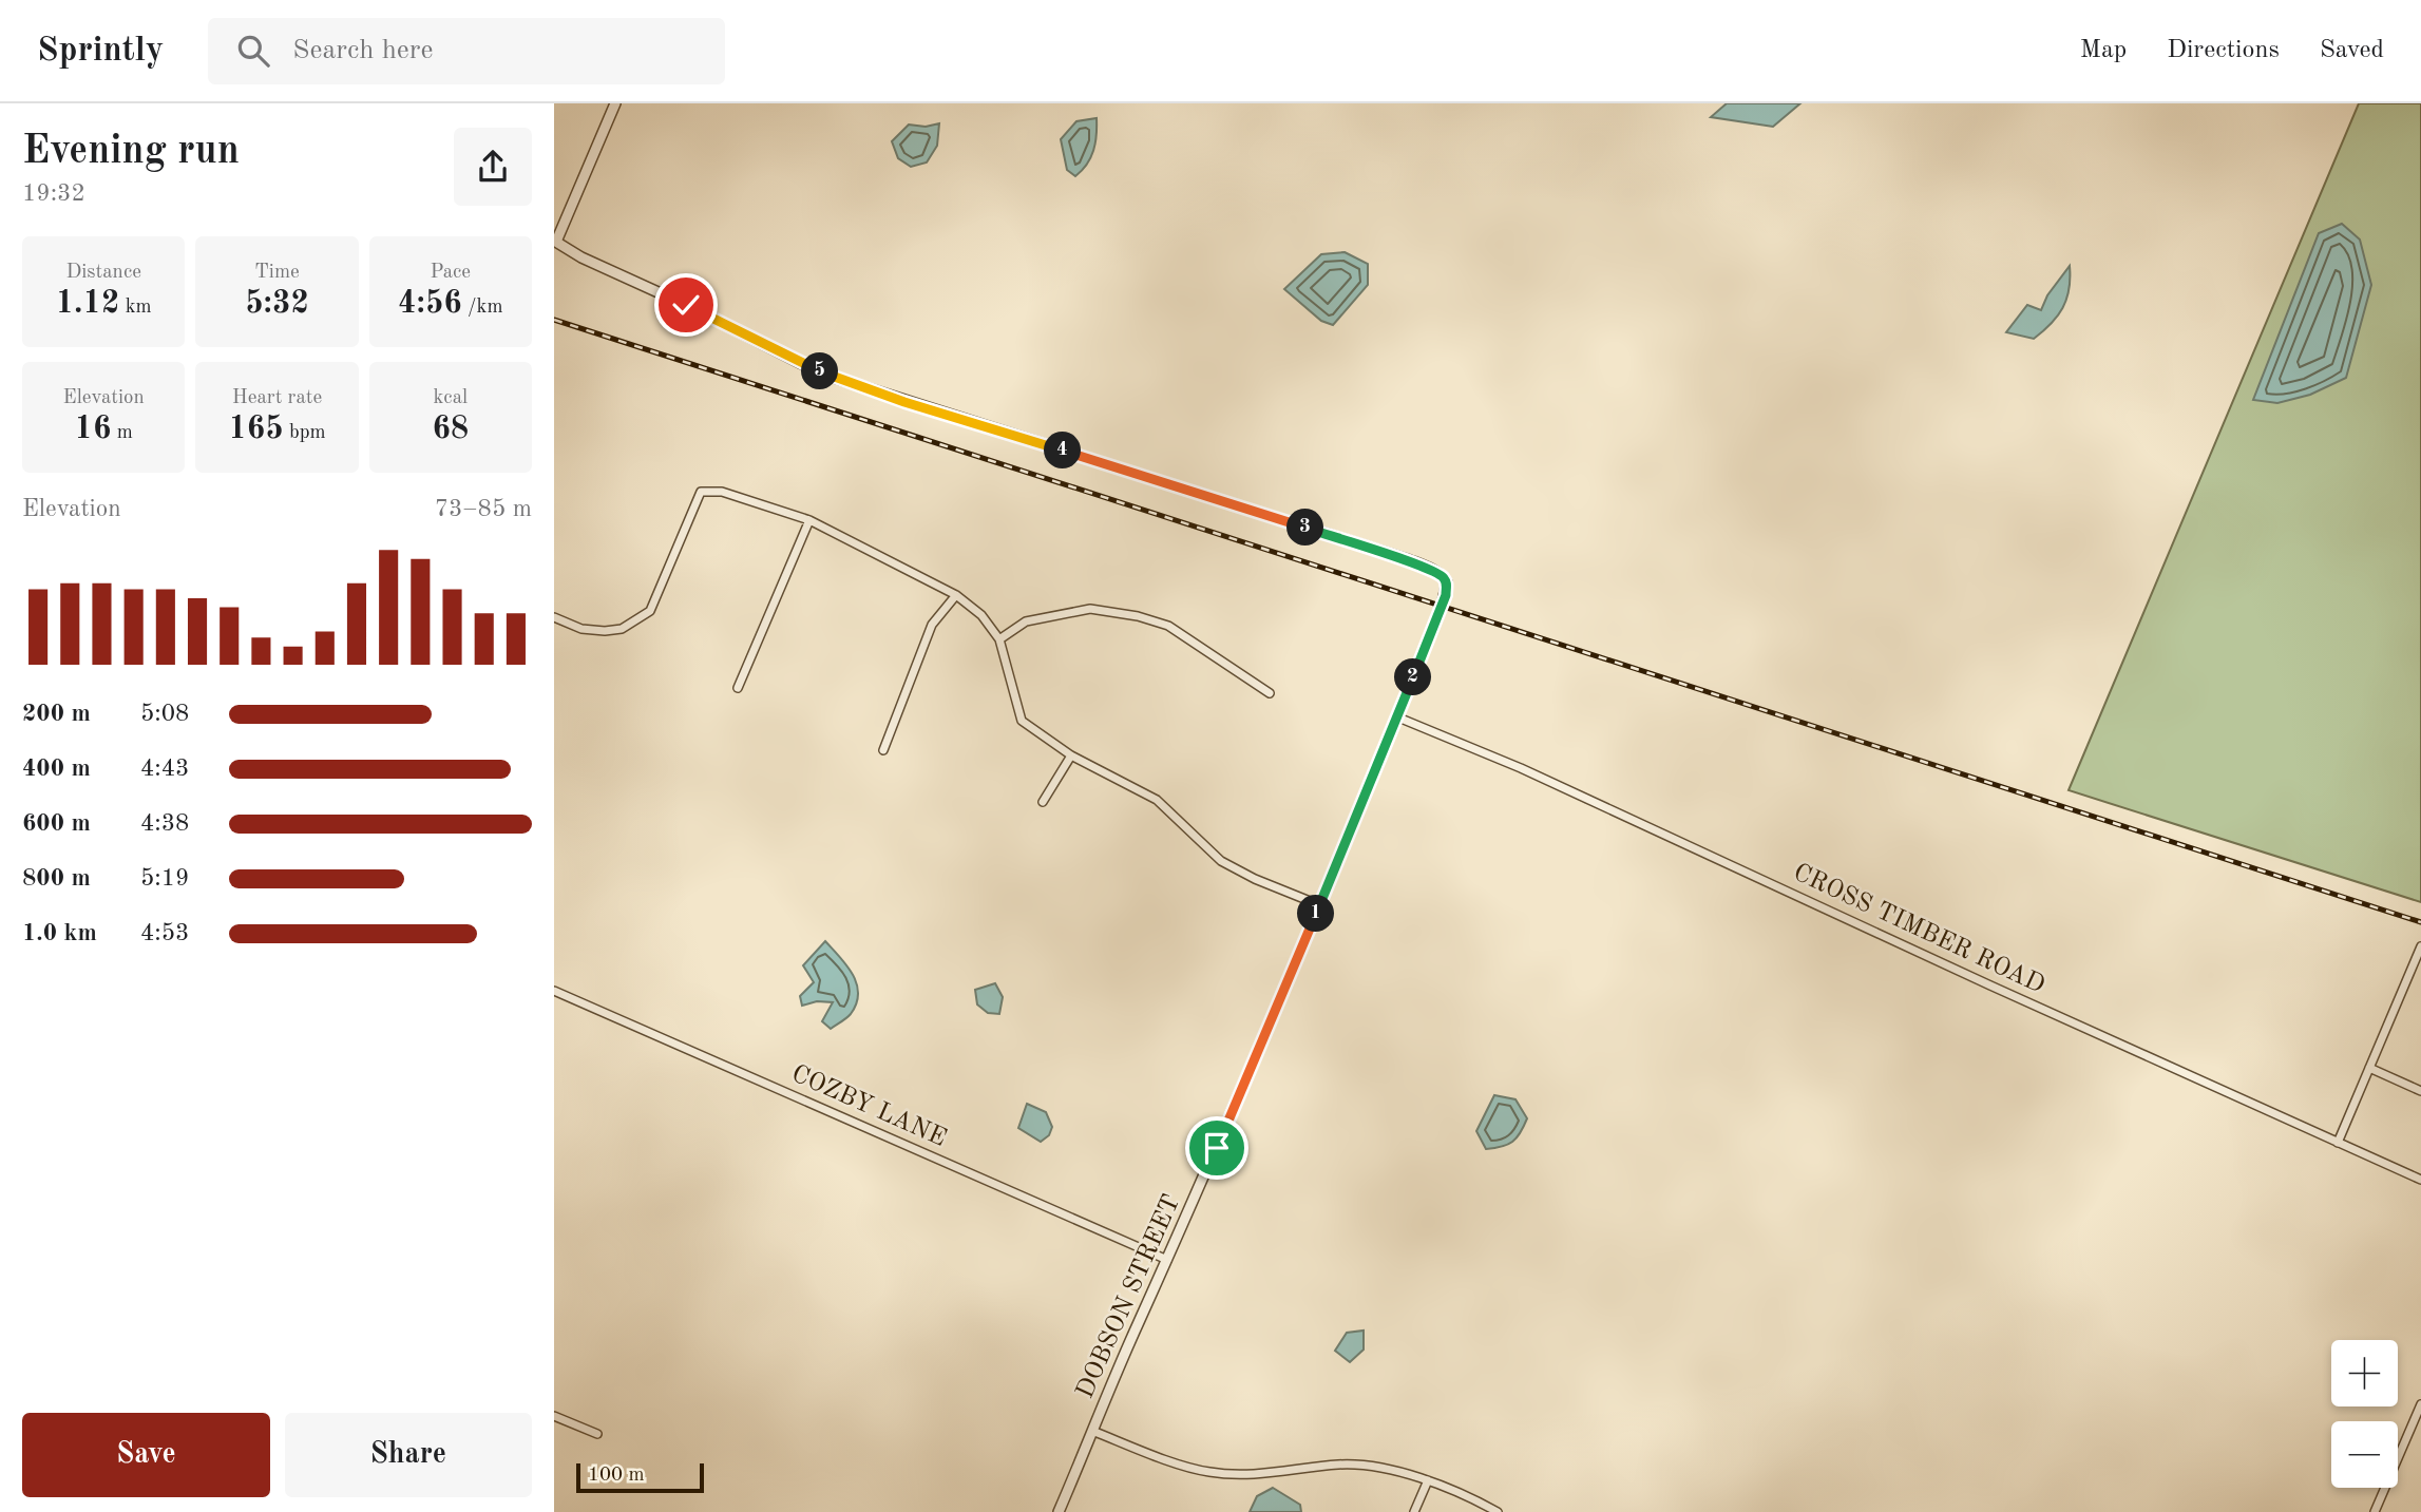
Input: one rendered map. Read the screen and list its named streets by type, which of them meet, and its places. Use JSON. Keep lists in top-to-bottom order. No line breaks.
{"streets":{"street":["CROSS TIMBER ROAD","COZBY LANE","DOBSON STREET"]},"crossings":[["CROSS TIMBER ROAD","DOBSON STREET"],["COZBY LANE","DOBSON STREET"]],"scale_bar":"100 m","page":{"header":"Sprintly","search":"Search here","nav":["Map","Directions","Saved"],"heading":["Evening run","19:32"],"stats":[["Distance","1.12 km"],["Time","5:32"],["Pace","4:56 /km"],["Elevation","16 m"],["Heart rate","165 bpm"],["kcal","68"]],"pins":["5","4","3","2","1"],"chart":["Elevation","73–85 m"],"list":[{"name":"200 m","note":"5:08"},{"name":"400 m","note":"4:43"},{"name":"600 m","note":"4:38"},{"name":"800 m","note":"5:19"},{"name":"1.0 km","note":"4:53"}],"map_buttons":["+","−"],"buttons":["Save","Share"],"scale":"100 m"}}
